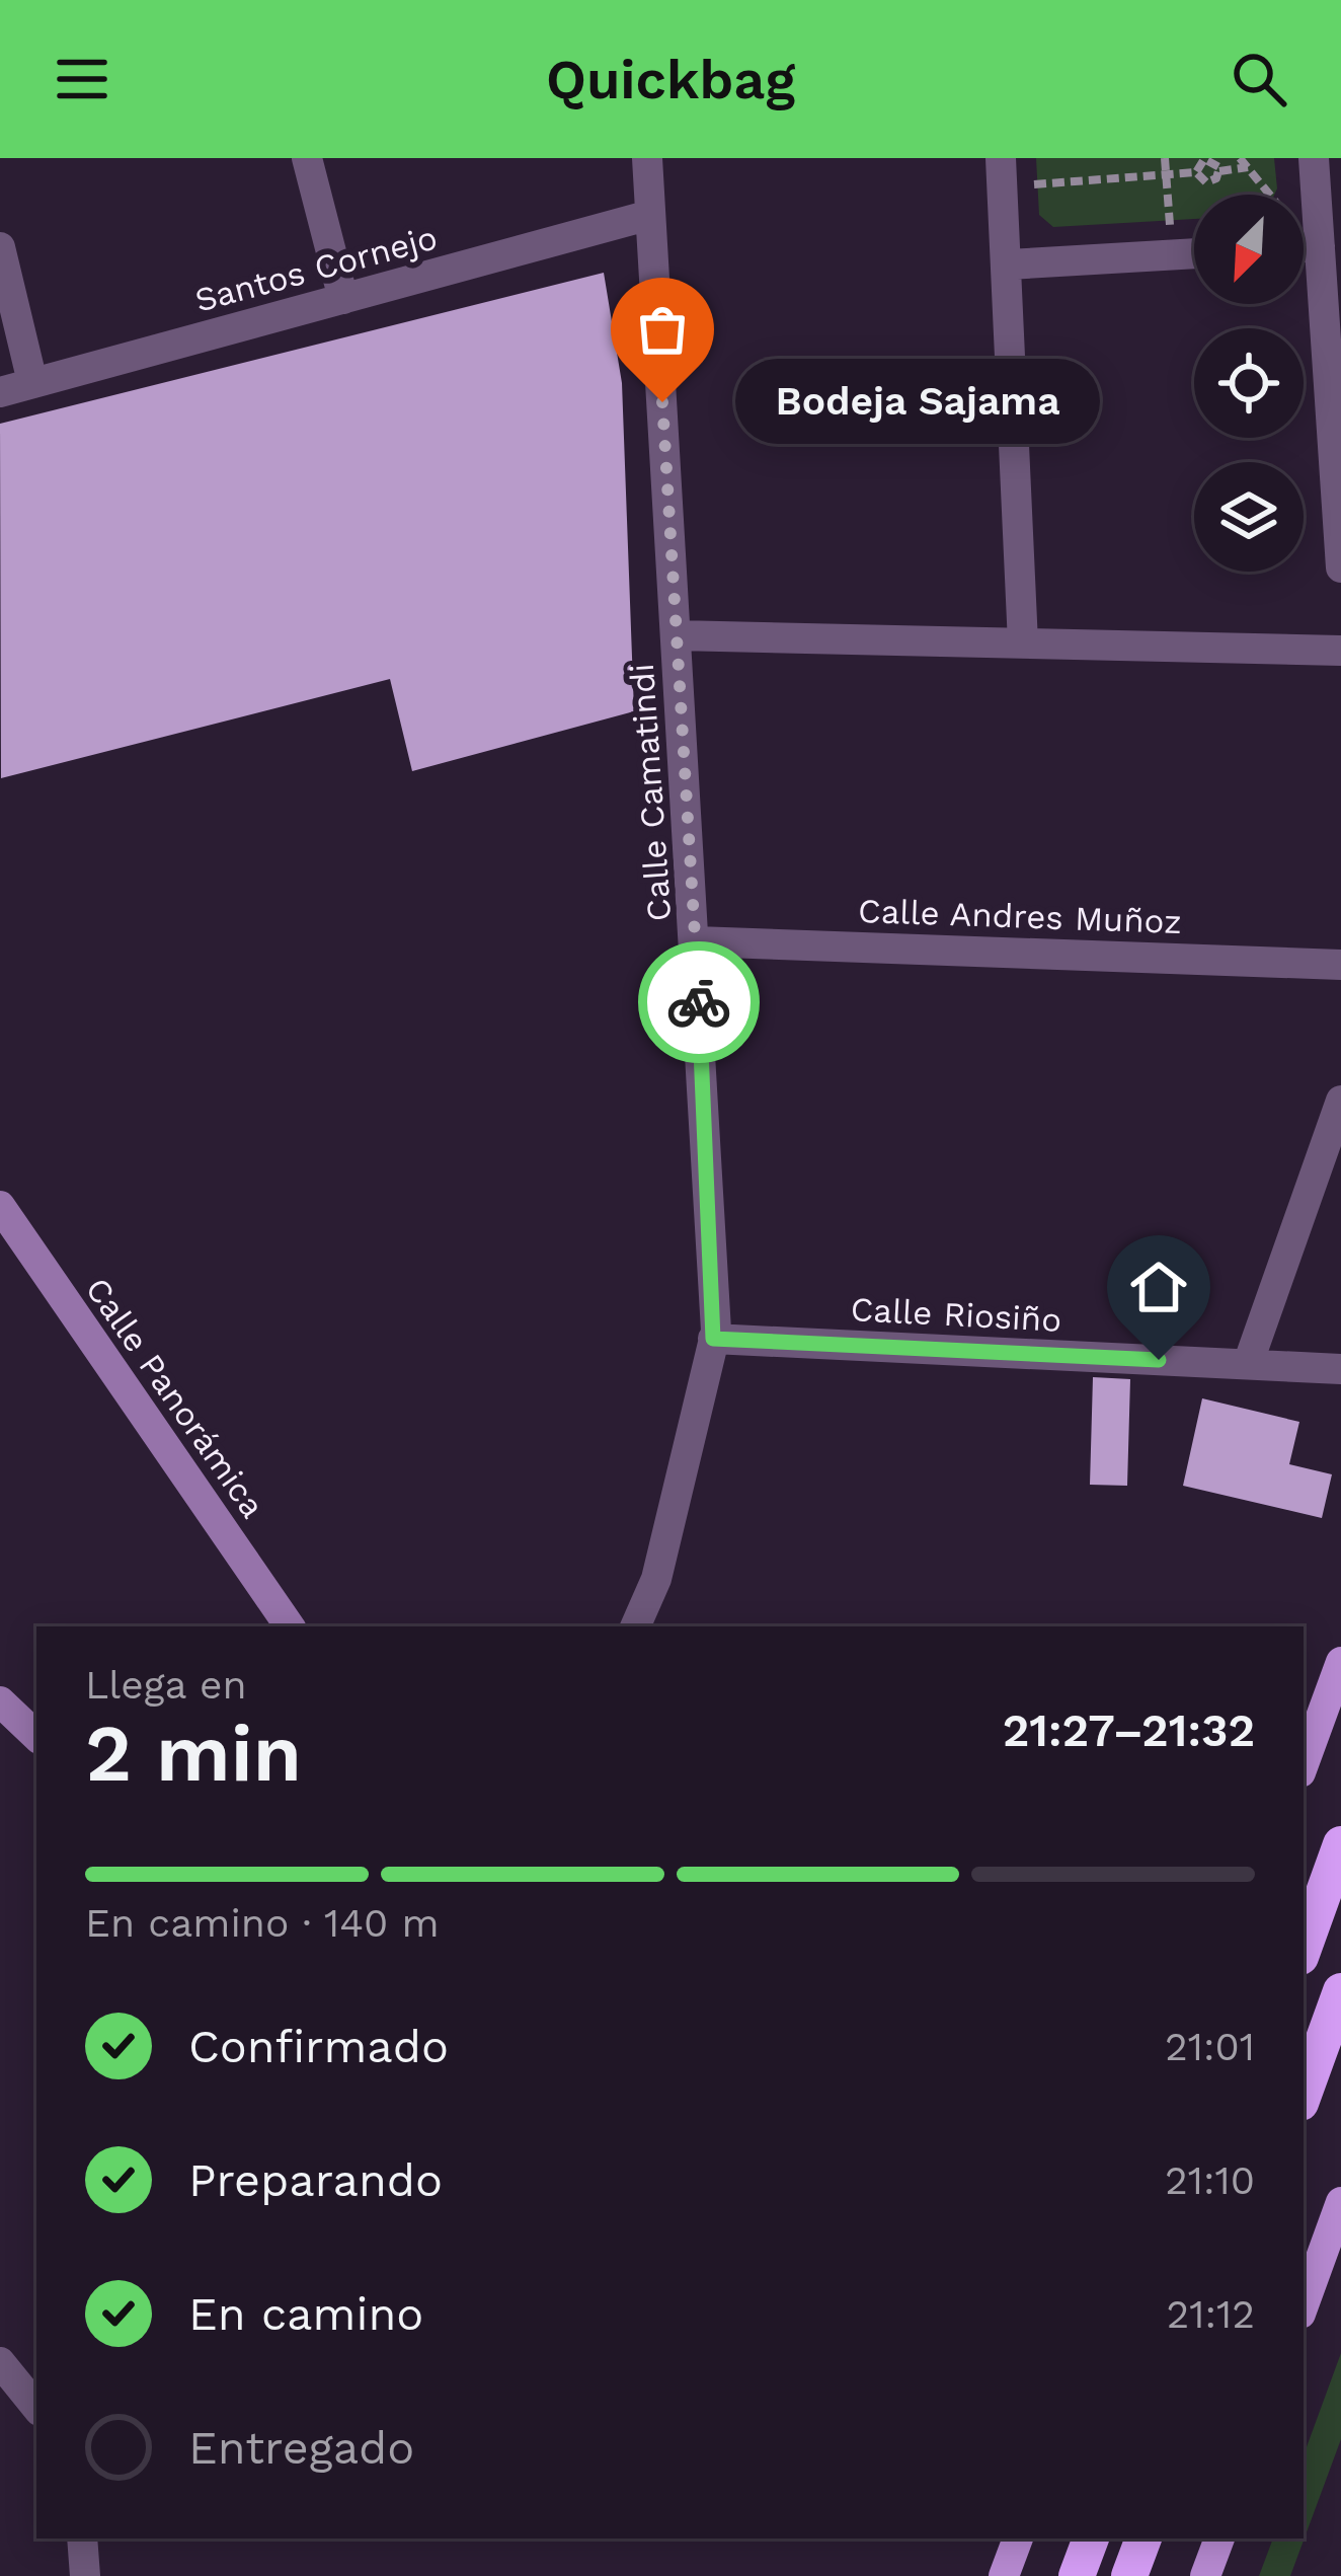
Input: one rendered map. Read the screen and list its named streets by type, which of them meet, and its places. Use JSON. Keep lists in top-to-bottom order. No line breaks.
{"streets":{"street":["Santos Cornejo","Calle Camatindi","Calle Andres Muñoz","Calle Riosiño","Calle Panorámica"]},"crossings":[["Santos Cornejo","Calle Camatindi"],["Calle Camatindi","Calle Andres Muñoz"],["Calle Camatindi","Calle Riosiño"]],"places":["Bodeja Sajama"],"north":"bottom left","page":{"header":"Quickbag","bubble":"Bodeja Sajama","heading":["2 min","Llega en","21:27–21:32"],"bar":"En camino · 140 m","list":[["Confirmado","21:01"],["Preparando","21:10"],["En camino","21:12"],"Entregado"]}}
